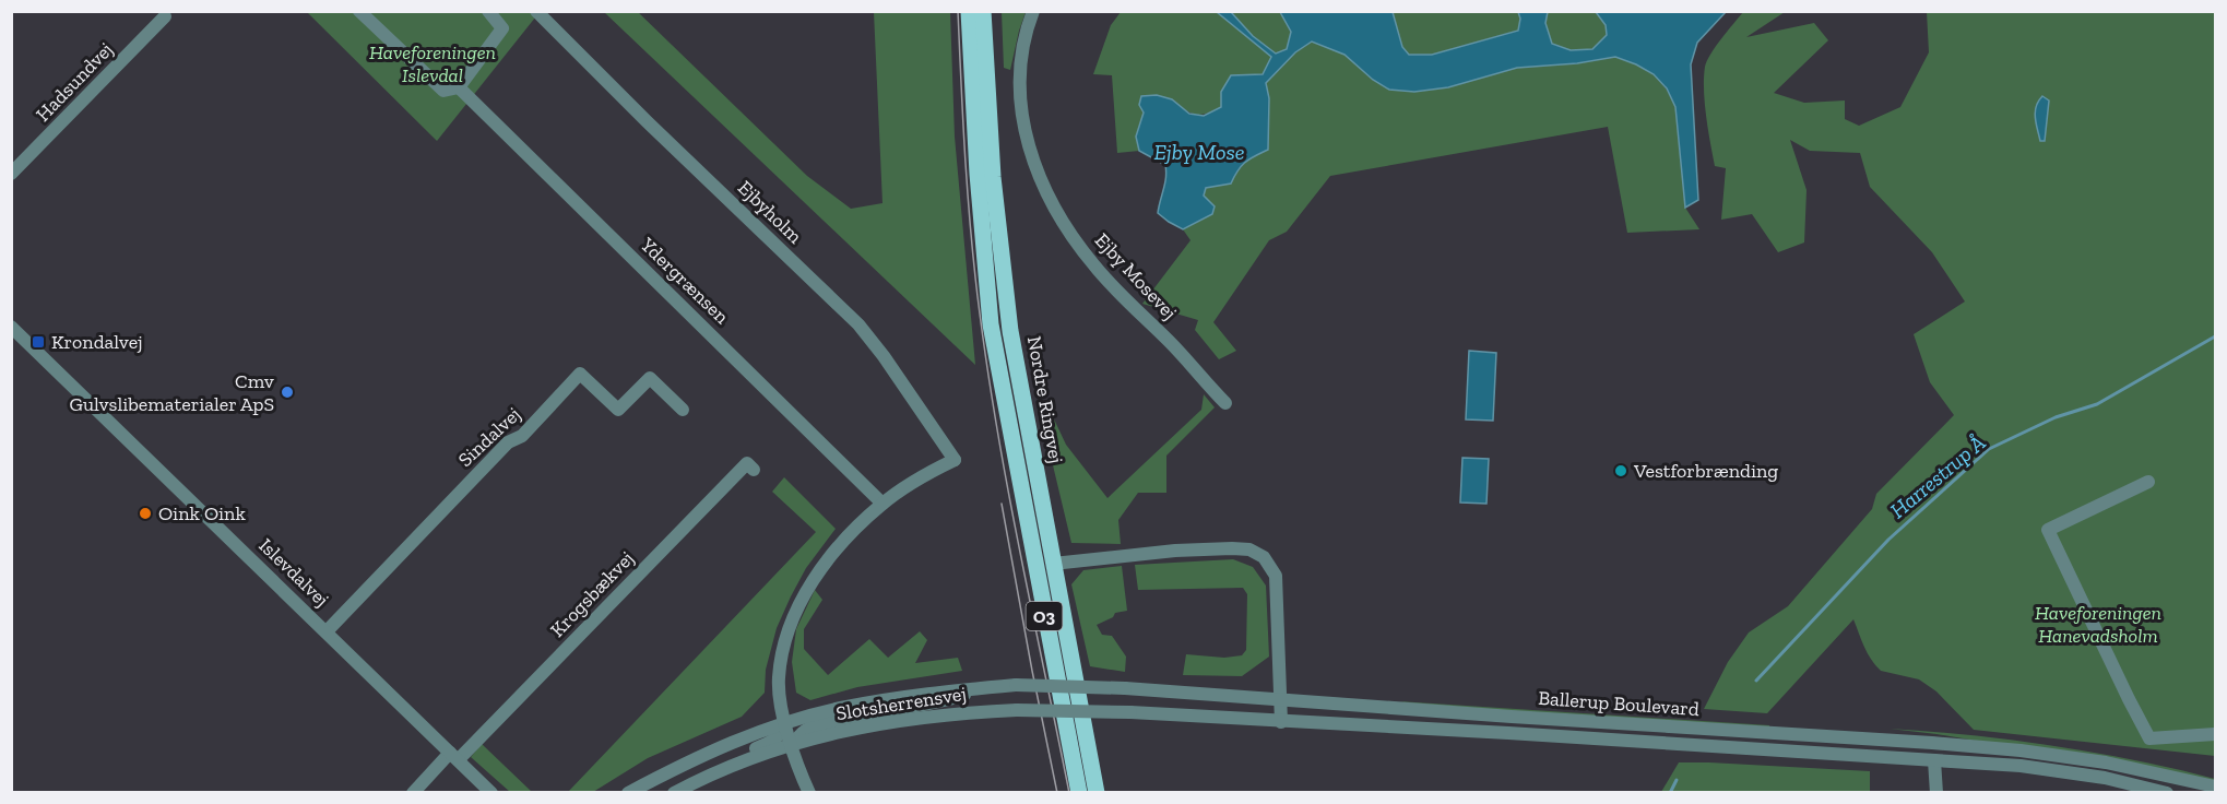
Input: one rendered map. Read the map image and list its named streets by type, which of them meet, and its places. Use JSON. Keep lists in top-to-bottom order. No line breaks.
{"streets":{"main road":["Nordre Ringvej","O3"],"street":["Hadsundvej","Ejbyholm","Ejby Mosevej","Ydergrænsen","Sindalvej","Islevdalvej","Krogsbækvej","Slotsherrensvej","Ballerup Boulevard"]},"crossings":[["Ejbyholm","Ydergrænsen"],["Sindalvej","Islevdalvej"],["Islevdalvej","Krogsbækvej"],["Slotsherrensvej","Ballerup Boulevard"]],"water":["Ejby Mose","Harrestrup Å"],"parks":["Haveforeningen Islevdal","Haveforeningen Hanevadsholm"],"places":{"transit":["Krondalvej"],"other":["Cmv Gulvslibematerialer ApS","Vestforbrænding","Oink Oink"]}}
